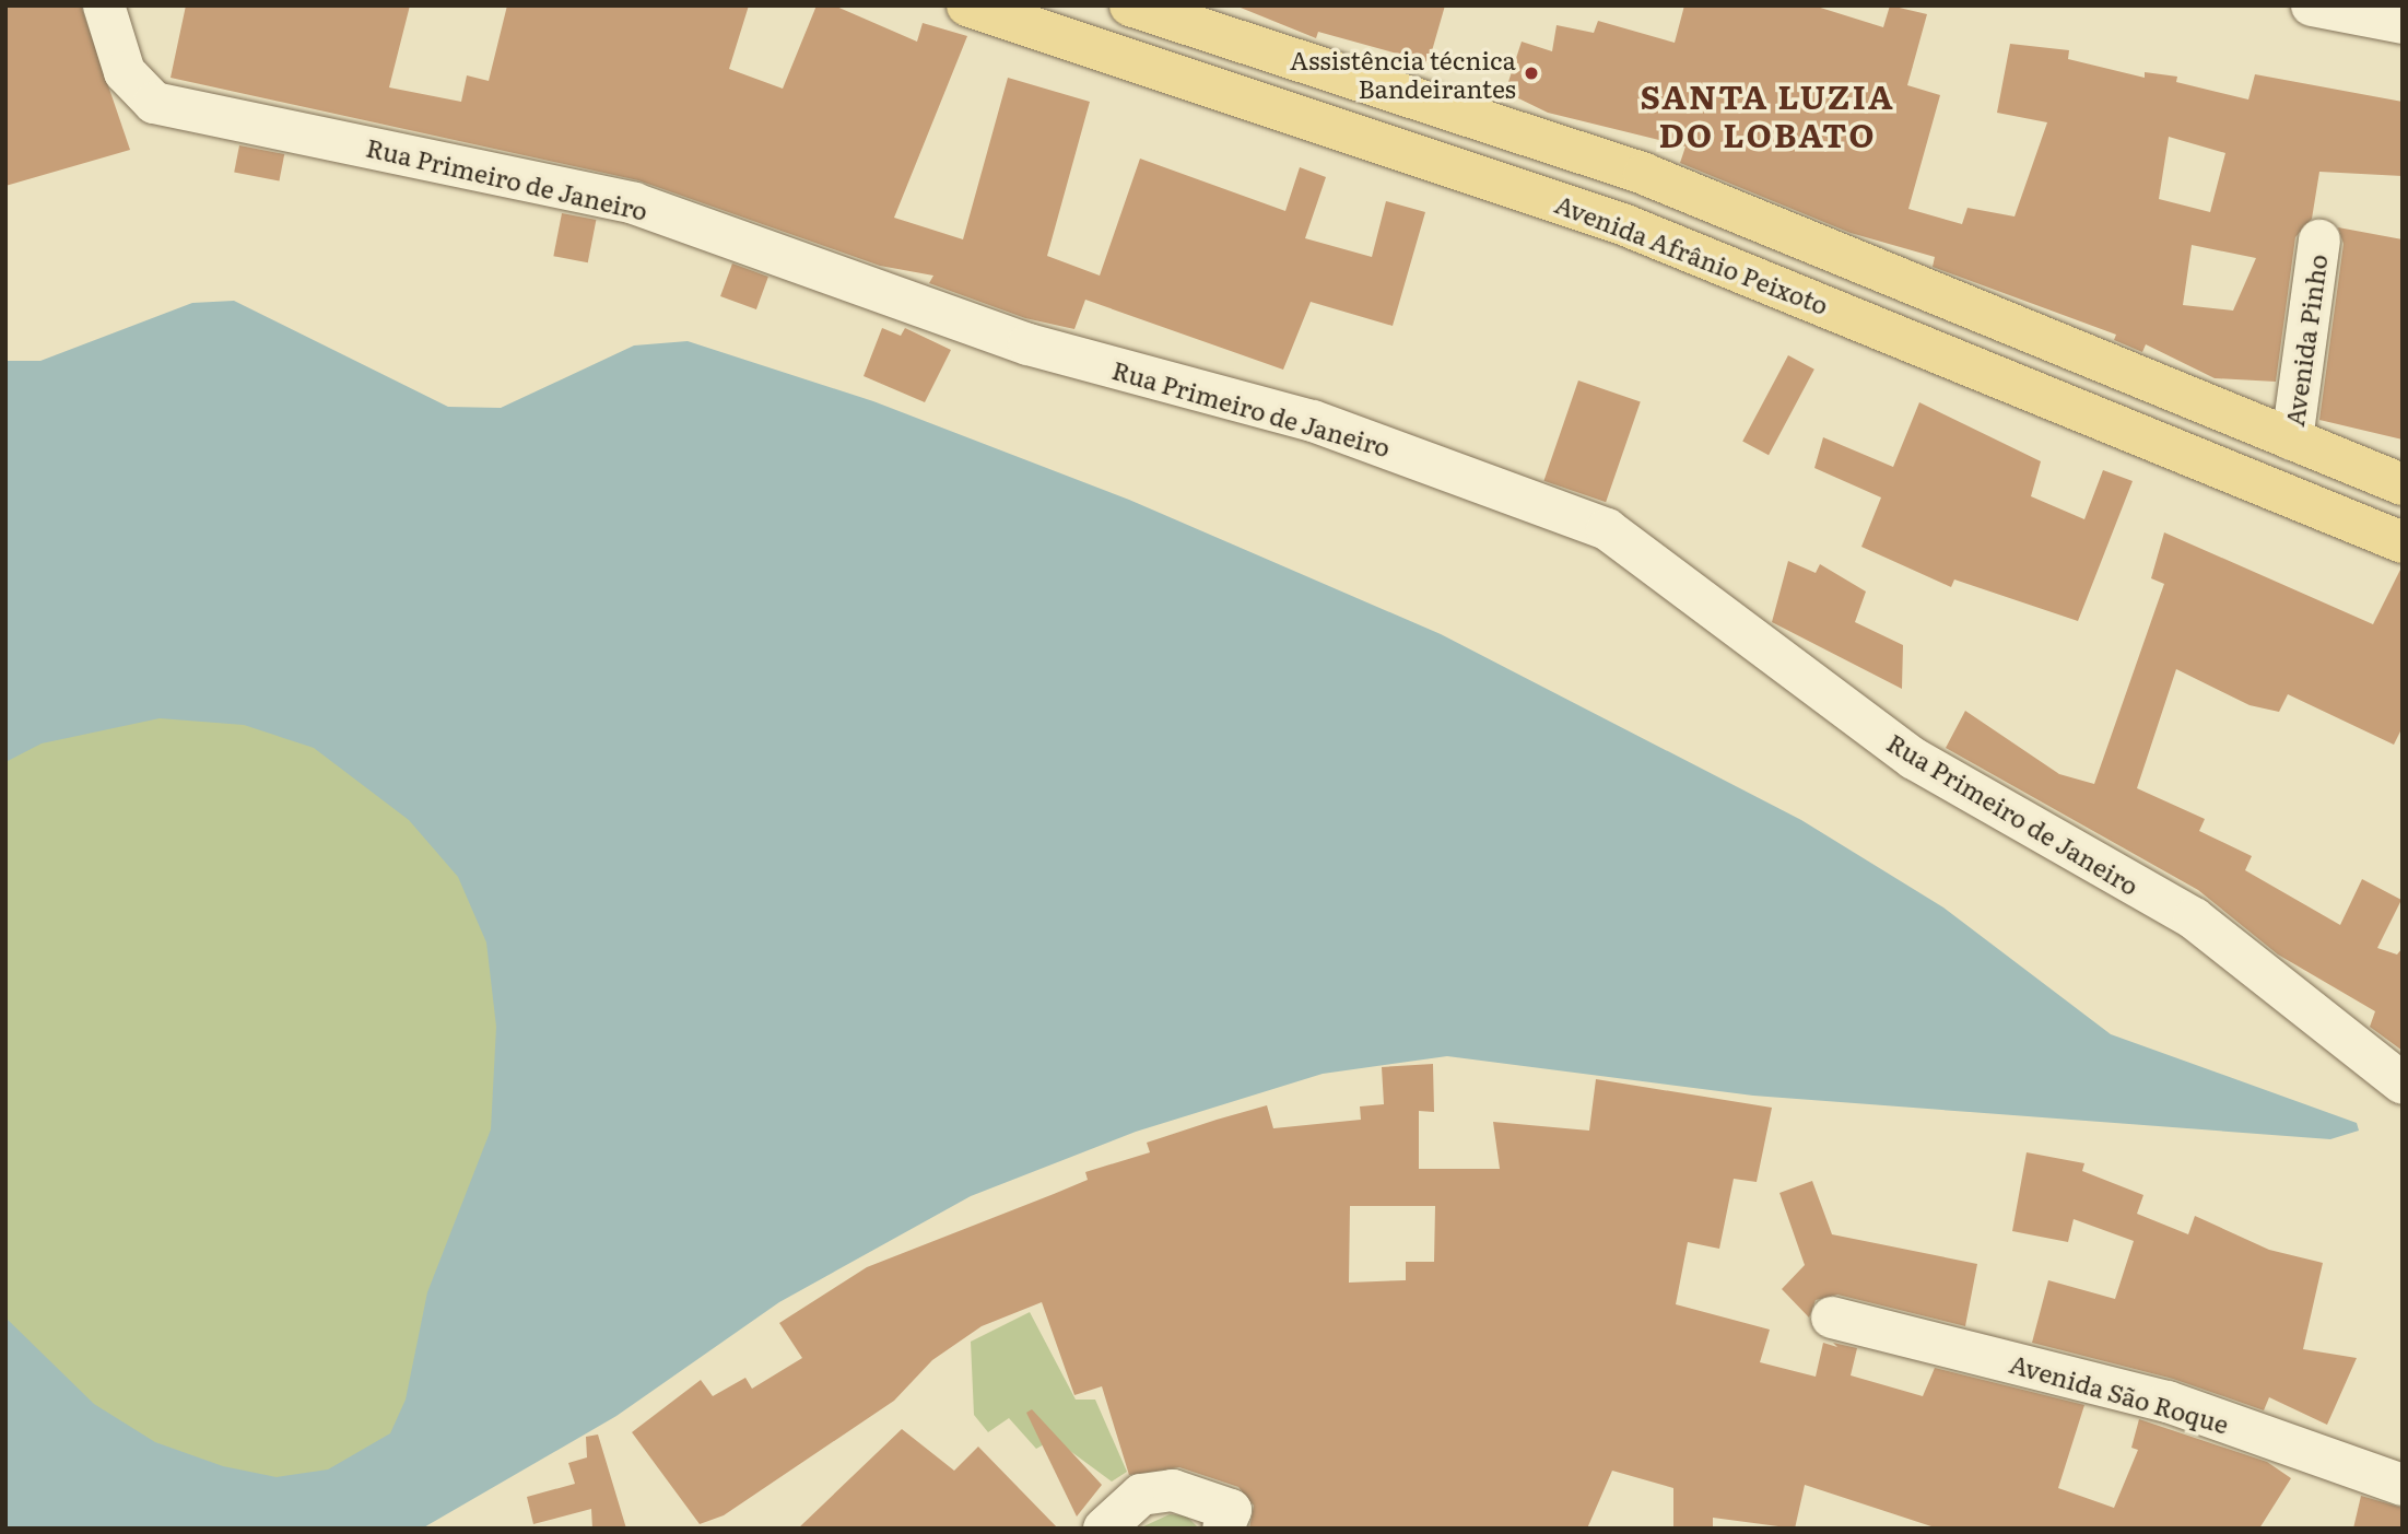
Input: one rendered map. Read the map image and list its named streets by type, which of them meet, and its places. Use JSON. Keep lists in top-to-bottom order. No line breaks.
{"streets":{"main road":["Avenida Afrânio Peixoto"],"street":["Rua Primeiro de Janeiro","Avenida Pinho","Avenida São Roque"]},"districts":["SANTA LUZIA DO LOBATO"],"places":["Assistência técnica Bandeirantes"]}
